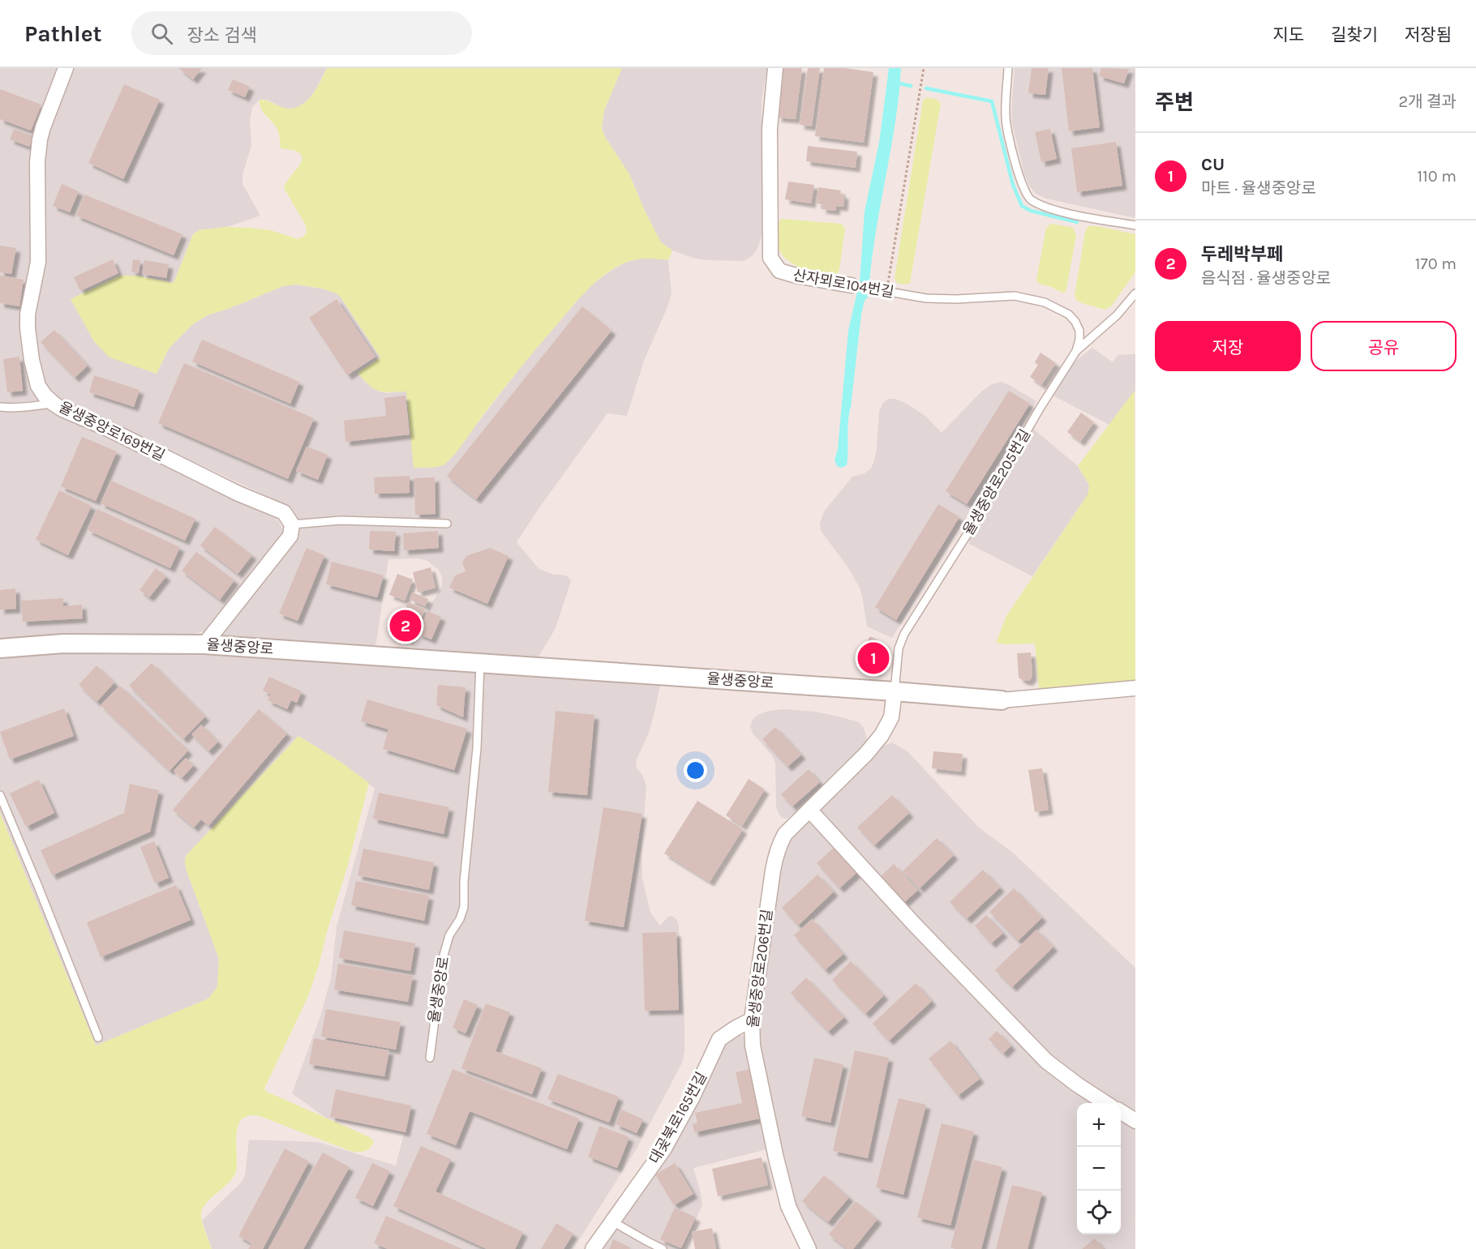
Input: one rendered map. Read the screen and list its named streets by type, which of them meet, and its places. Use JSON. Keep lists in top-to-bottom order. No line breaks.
{"streets":{"street":["산자뫼로104번길","율생중앙로169번길","율생중앙로","율생중앙로206번길","대곶북로165번길"],"lane":["율생중앙로205번길"]},"crossings":[["산자뫼로104번길","율생중앙로205번길"],["율생중앙로205번길","율생중앙로"],["율생중앙로205번길","율생중앙로206번길"],["율생중앙로","율생중앙로206번길"],["율생중앙로206번길","대곶북로165번길"]],"page":{"header":"Pathlet","search":"장소 검색","nav":["지도","길찾기","저장됨"],"heading":["주변","2개 결과"],"list":[{"mark":"1","name":"CU","note":"마트 · 율생중앙로","value":"110 m"},{"mark":"2","name":"두레박부페","note":"음식점 · 율생중앙로","value":"170 m"}],"buttons":["저장","공유"],"pins":["2","1"],"map_buttons":["+","−"]}}
